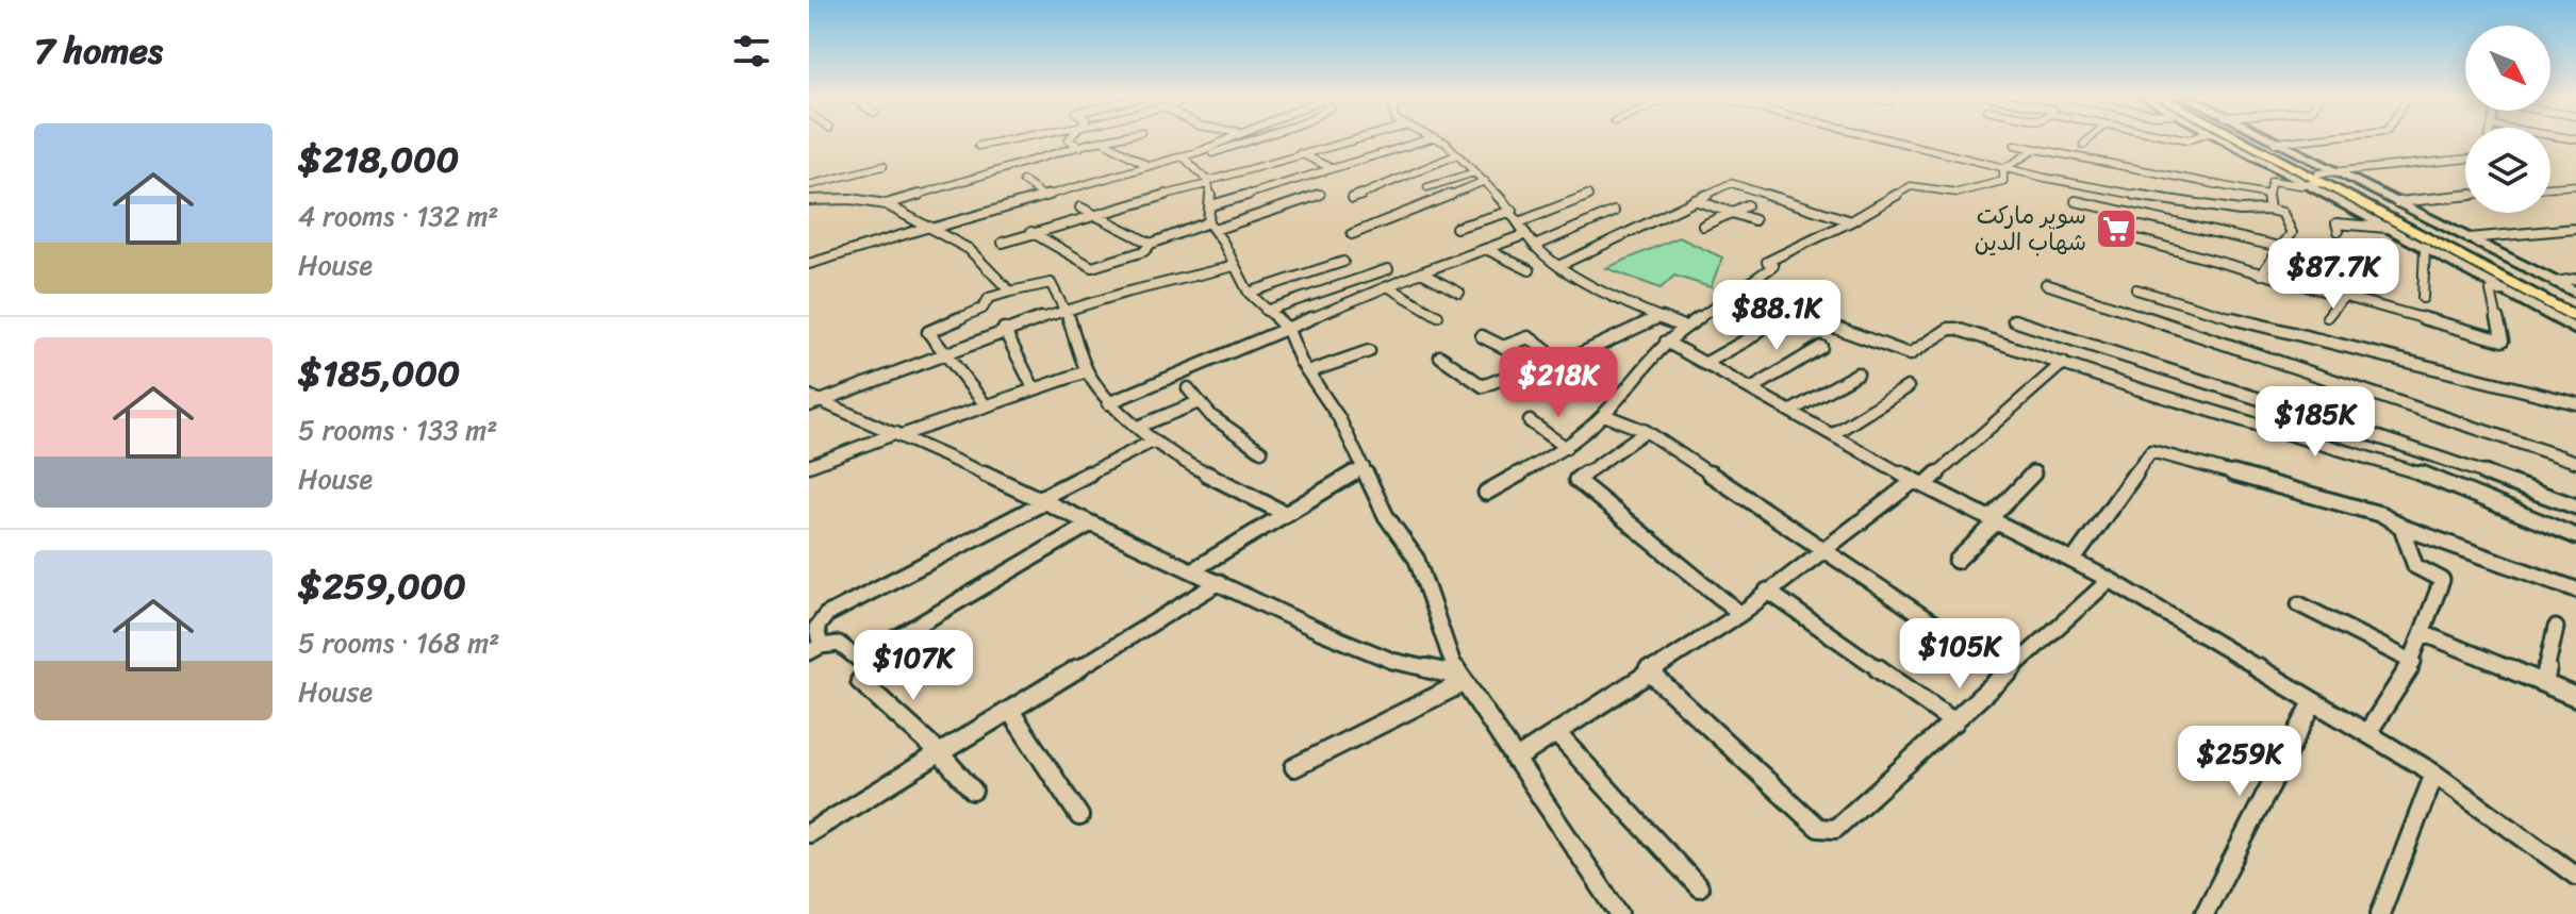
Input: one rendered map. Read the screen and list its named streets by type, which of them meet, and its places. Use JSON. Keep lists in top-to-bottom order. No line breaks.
{"places":{"supermarket":["سوپر مارکت شهاب الدین"]},"north":"bottom right","page":{"heading":"7 homes","list":[{"name":"$218,000","note":"4 rooms · 132 m² · House"},{"name":"$185,000","note":"5 rooms · 133 m² · House"},{"name":"$259,000","note":"5 rooms · 168 m² · House"}],"price":["$87.7K","$88.1K","$218K","$185K","$105K","$107K","$259K"]}}
